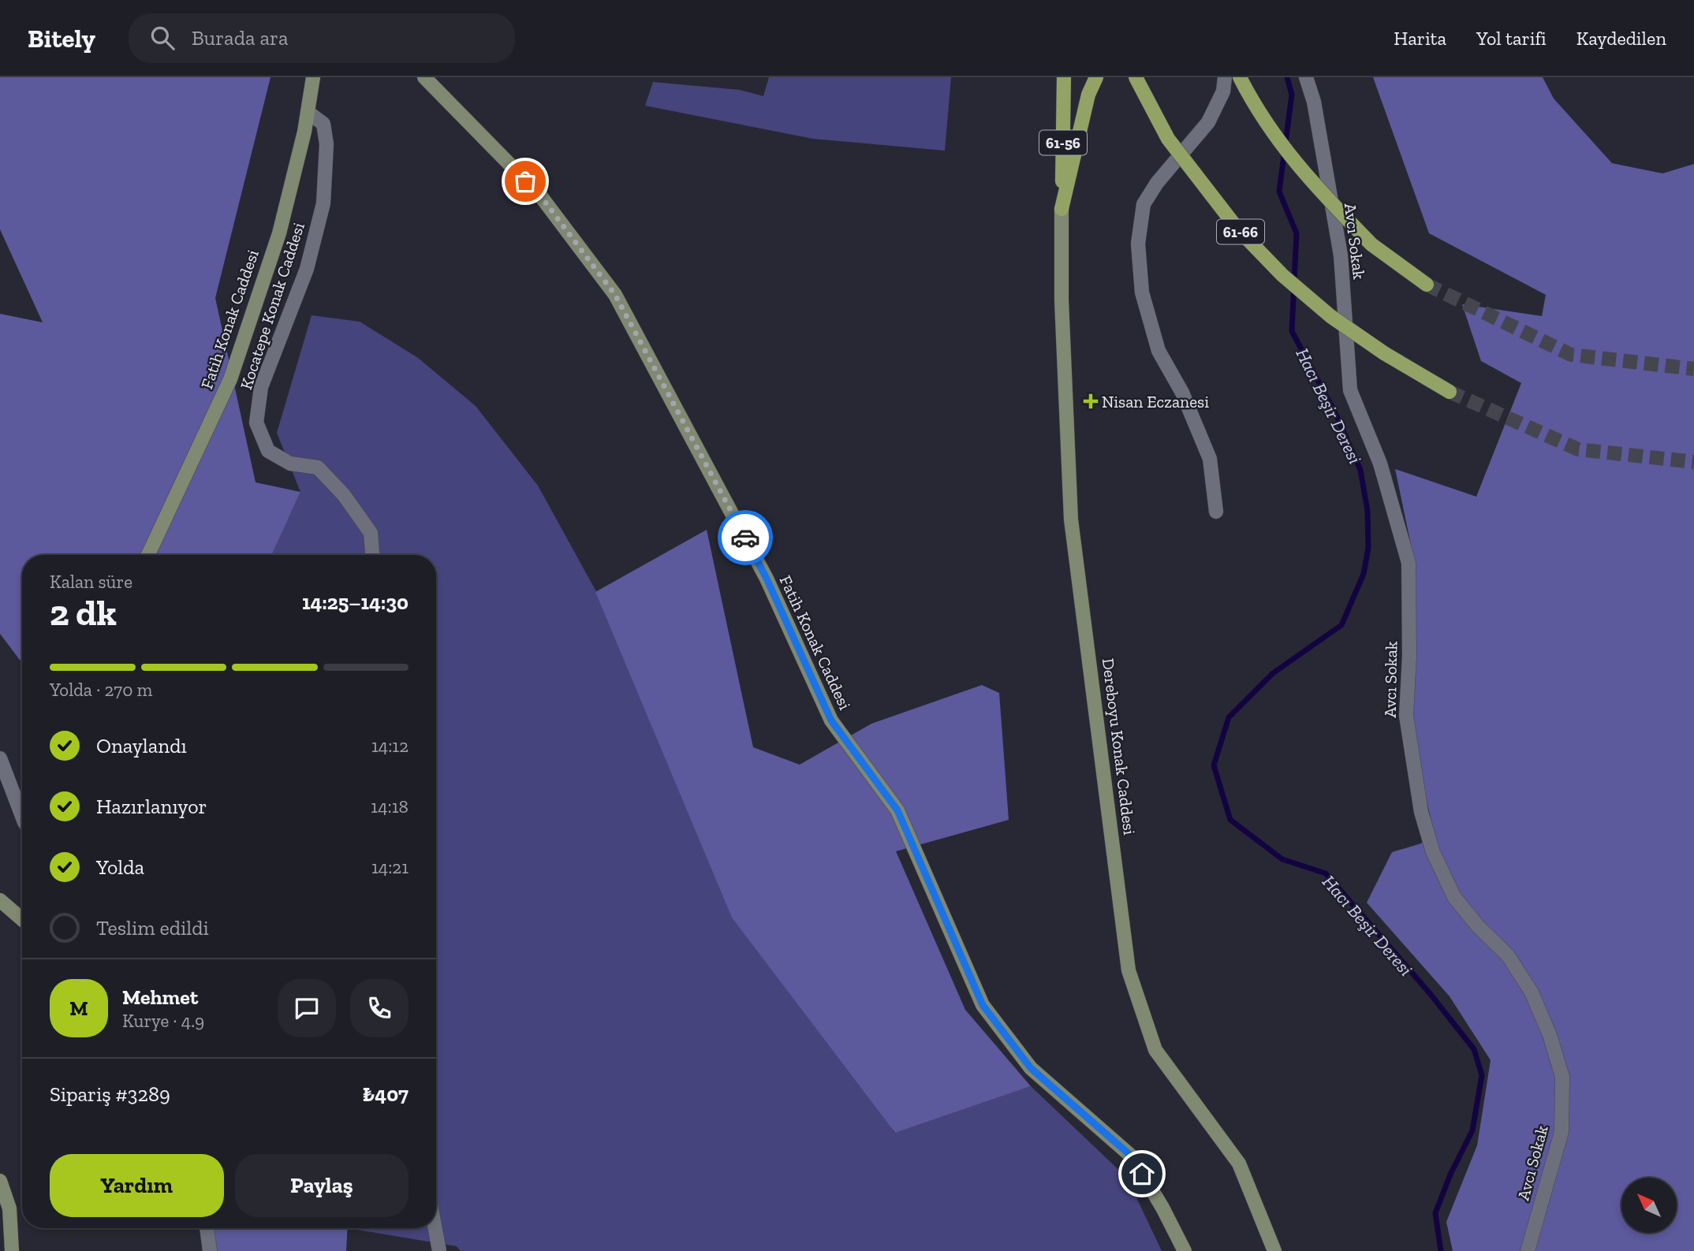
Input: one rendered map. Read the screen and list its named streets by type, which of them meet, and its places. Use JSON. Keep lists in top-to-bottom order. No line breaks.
{"streets":{"main road":["61-56","61-66","Fatih Konak Caddesi","Dereboyu Konak Caddesi"],"street":["Avcı Sokak","Kocatepe Konak Caddesi"]},"crossings":[["61-56","Dereboyu Konak Caddesi"],["Kocatepe Konak Caddesi","Fatih Konak Caddesi"]],"water":["Hacı Beşir Deresi"],"places":{"health":["Nisan Eczanesi"]},"north":"top left","page":{"header":"Bitely","search":"Burada ara","nav":["Harita","Yol tarifi","Kaydedilen"],"heading":["2 dk","Kalan süre","14:25–14:30"],"panel":["Mehmet","Kurye · 4.9","Sipariş #3289","₺407"],"bar":"Yolda · 270 m","list":[["Onaylandı","14:12"],["Hazırlanıyor","14:18"],["Yolda","14:21"],"Teslim edildi"],"round":"M","buttons":["Yardım","Paylaş"]}}
